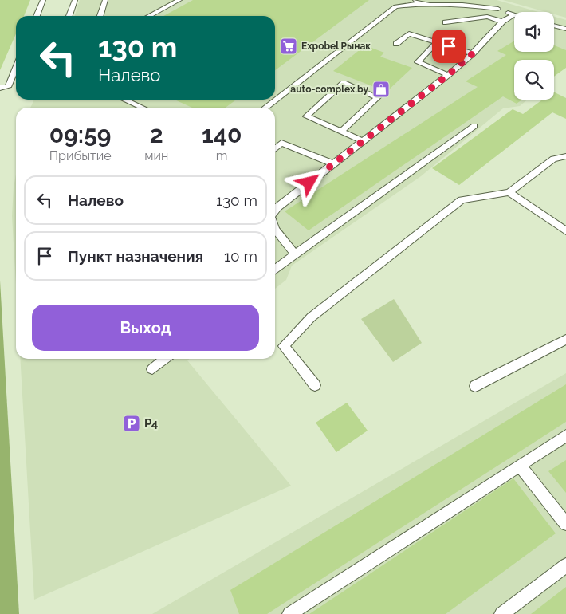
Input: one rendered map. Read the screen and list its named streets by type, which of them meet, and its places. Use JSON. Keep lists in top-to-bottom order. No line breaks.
{"places":{"supermarket":["Expobel Рынак"],"shop":["auto-complex.by"],"parking":["P4"]},"page":{"turn":["130 m","Налево"],"eta":["09:59","Прибытие","2","мин","140","m"],"list":[{"name":"Налево","value":"130 m"},{"name":"Пункт назначения","value":"10 m"}],"buttons":"Выход"}}
